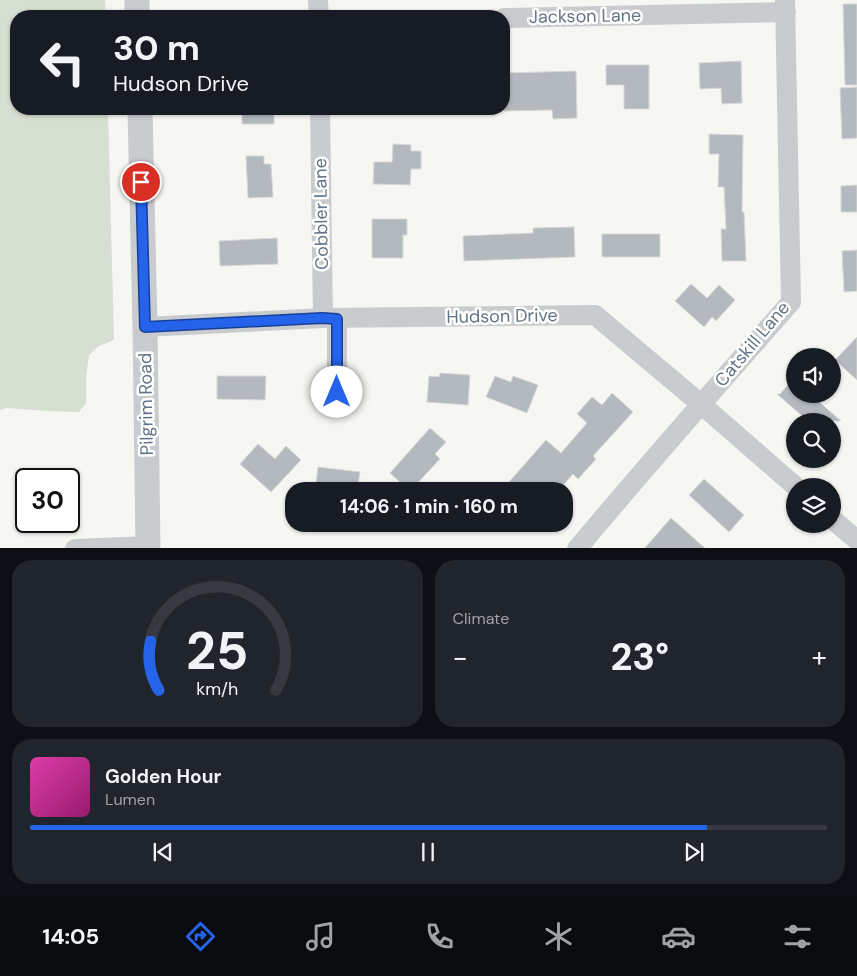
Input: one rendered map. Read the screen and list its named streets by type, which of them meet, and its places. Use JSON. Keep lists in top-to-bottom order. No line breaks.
{"streets":{"street":["Jackson Lane","Cobbler Lane","Hudson Drive","Catskill Lane","Pilgrim Road"]},"crossings":[["Jackson Lane","Catskill Lane"],["Cobbler Lane","Hudson Drive"],["Hudson Drive","Catskill Lane"],["Hudson Drive","Pilgrim Road"]],"page":{"turn":["30 m","Hudson Drive"],"limit":"30","trip":"14:06 · 1 min · 160 m","tile":"Climate","heat":["−","23°","+"],"song":["Golden Hour","Lumen"],"tabs":"14:05","gauge":["25","km/h"]}}
